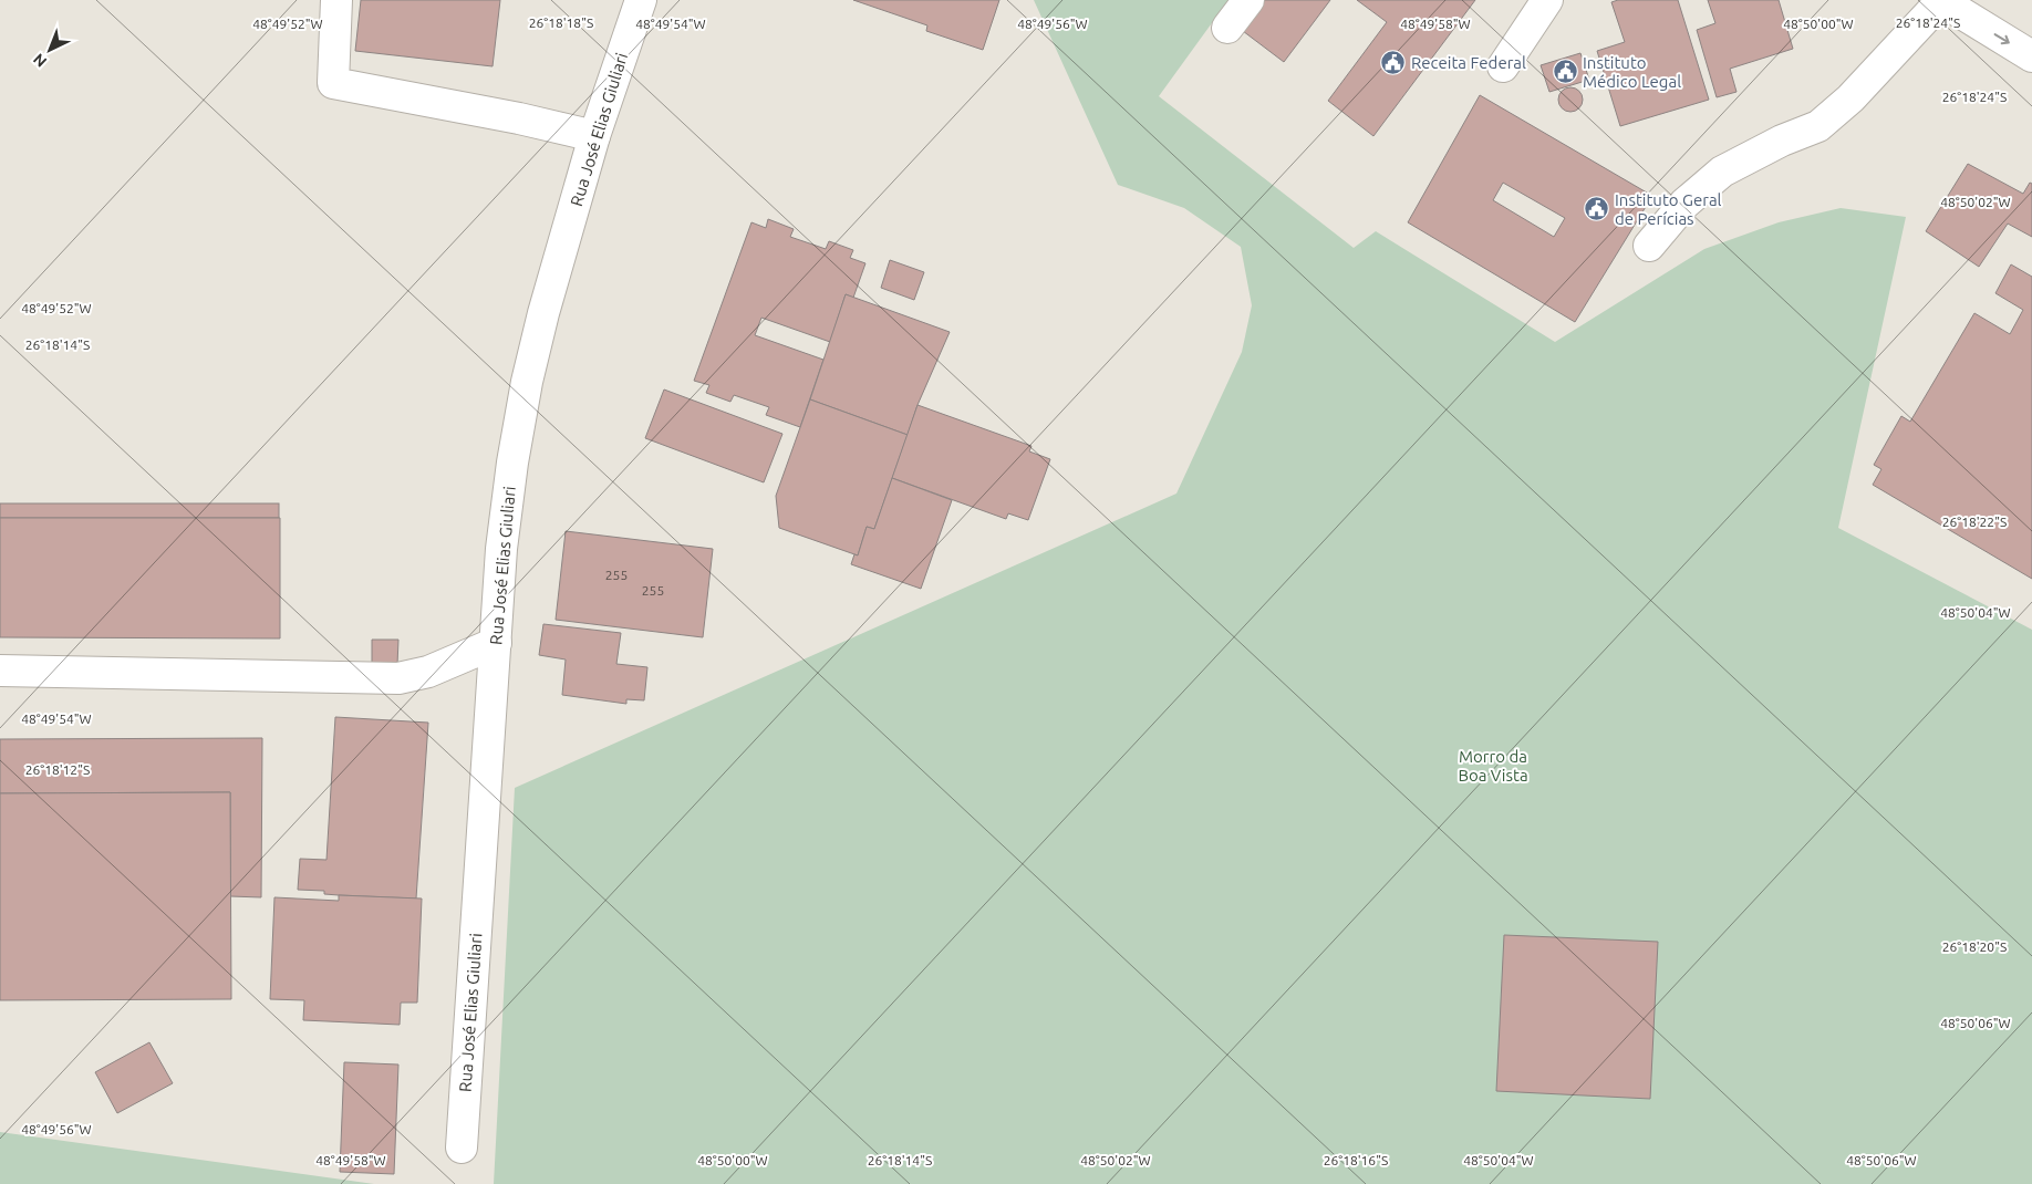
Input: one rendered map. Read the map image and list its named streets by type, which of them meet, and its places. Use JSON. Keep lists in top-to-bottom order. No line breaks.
{"streets":{"street":["Rua José Elias Giuliari"]},"parks":["Morro da Boa Vista"],"places":{"public building":["Receita Federal","Instituto Médico Legal","Instituto Geral de Perícias"]},"house_numbers":["255","255"],"north":"bottom left","coordinates":["26°18'18\"S","26°18'24\"S","48°49'54\"W","48°49'52\"W","48°49'56\"W","48°49'58\"W","48°50'00\"W","48°50'02\"W","26°18'14\"S","26°18'22\"S","48°50'04\"W","26°18'12\"S","26°18'20\"S","48°50'06\"W","26°18'16\"S"]}
